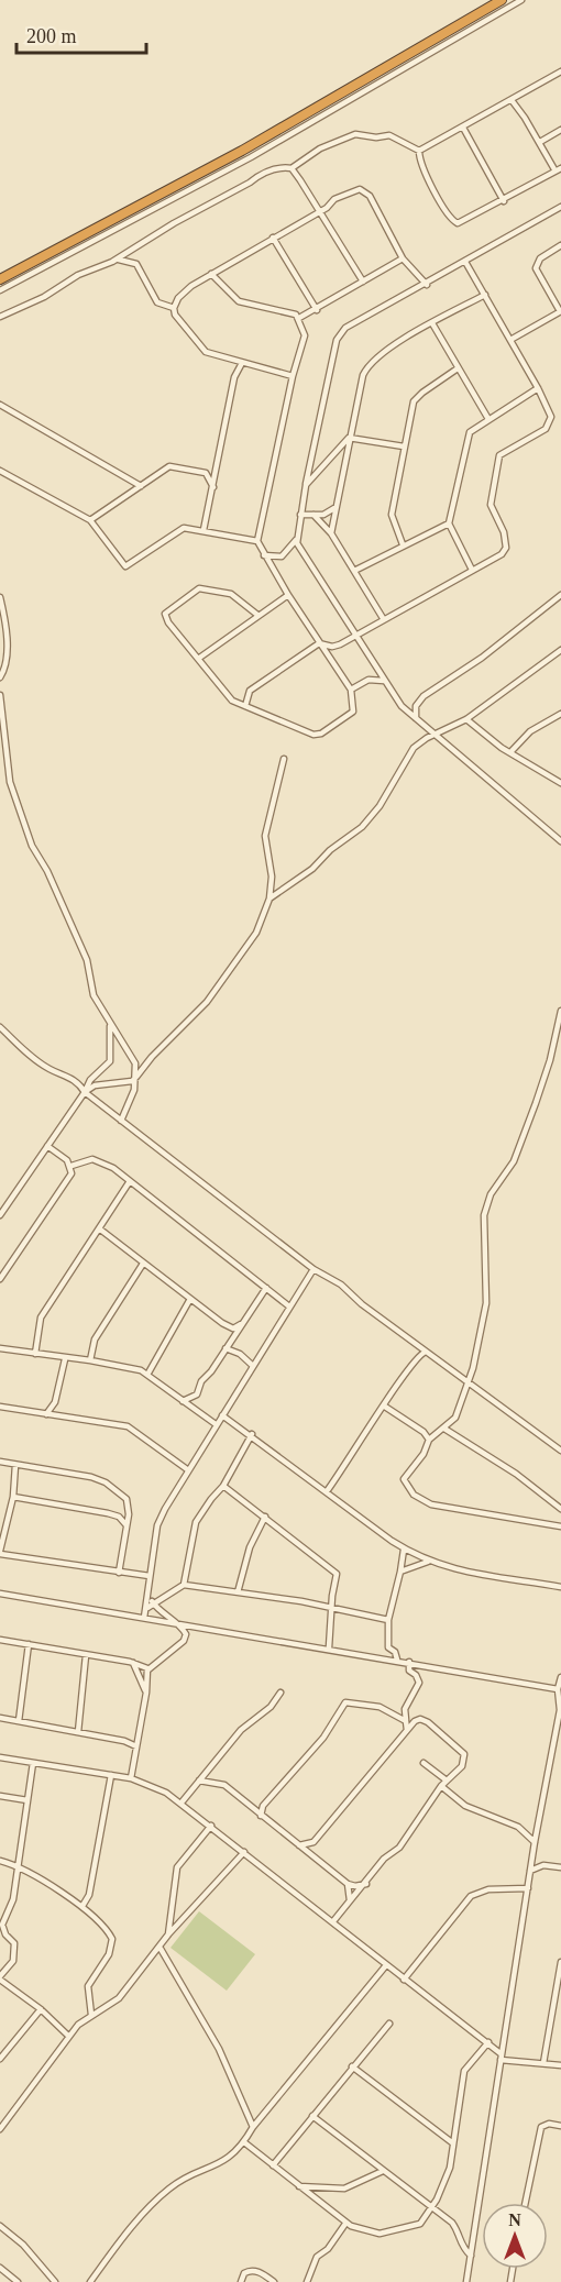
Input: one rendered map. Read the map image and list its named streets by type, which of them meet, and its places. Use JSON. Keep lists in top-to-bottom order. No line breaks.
{"scale_bar":"200 m","north":"top"}
